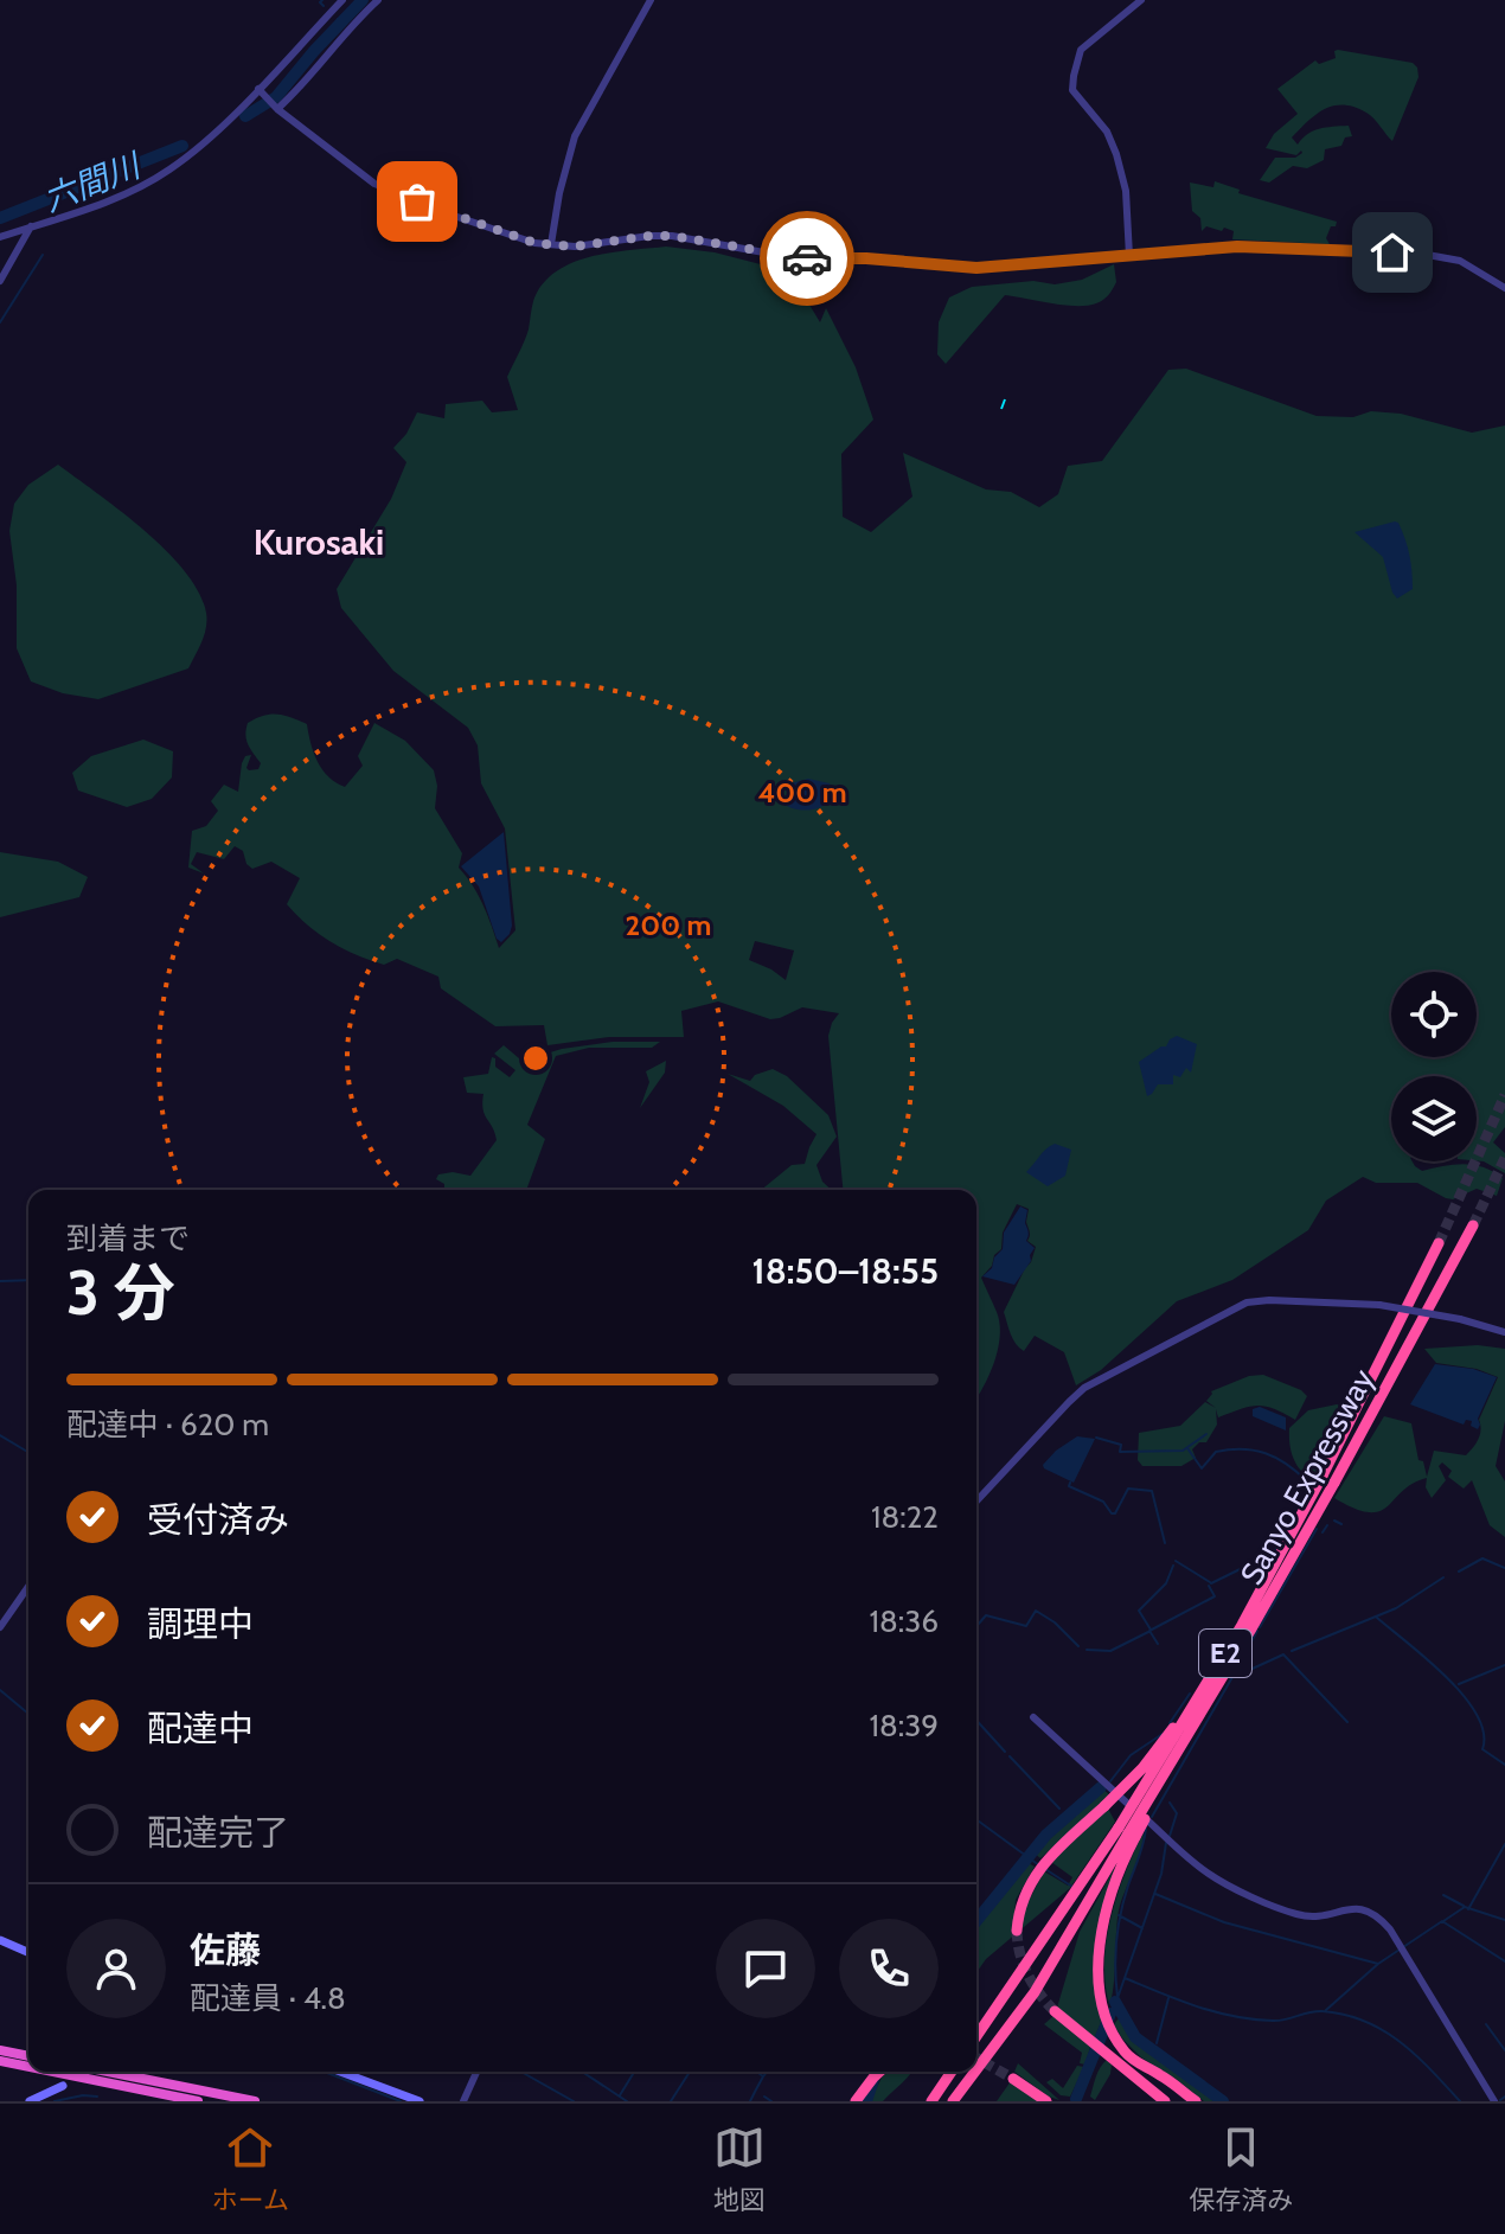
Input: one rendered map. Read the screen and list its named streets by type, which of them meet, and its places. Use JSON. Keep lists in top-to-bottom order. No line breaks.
{"streets":{"highway":["Sanyo Expressway","E2"]},"districts":["Kurosaki"],"water":["六間川"],"page":{"heading":["3 分","到着まで","18:50–18:55"],"panel":["佐藤","配達員 · 4.8"],"bar":"配達中 · 620 m","list":[["受付済み","18:22"],["調理中","18:36"],["配達中","18:39"],"配達完了"],"tabs":["ホーム","地図","保存済み"]},"rings":["400 m","200 m"]}
